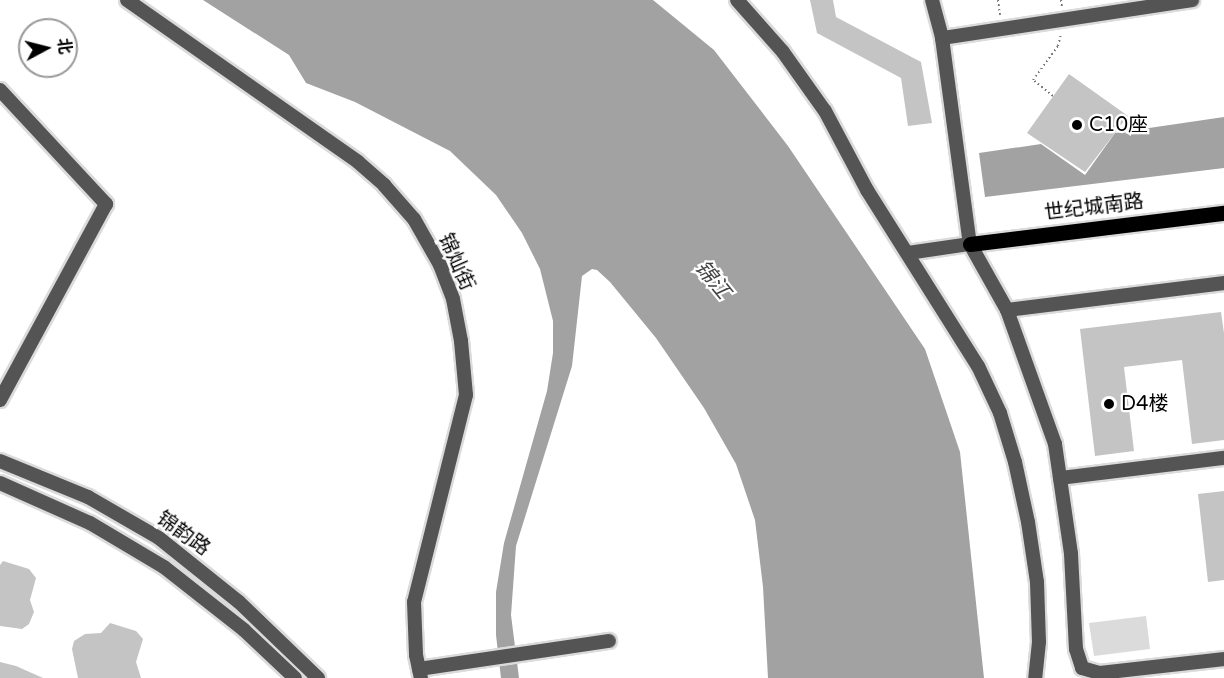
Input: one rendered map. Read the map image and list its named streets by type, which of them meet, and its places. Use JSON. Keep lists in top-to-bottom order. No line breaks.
{"streets":{"main road":["世纪城南路"],"street":["锦灿街","锦韵路"]},"water":["锦江"],"places":["C10座","D4楼"],"north":"right"}
